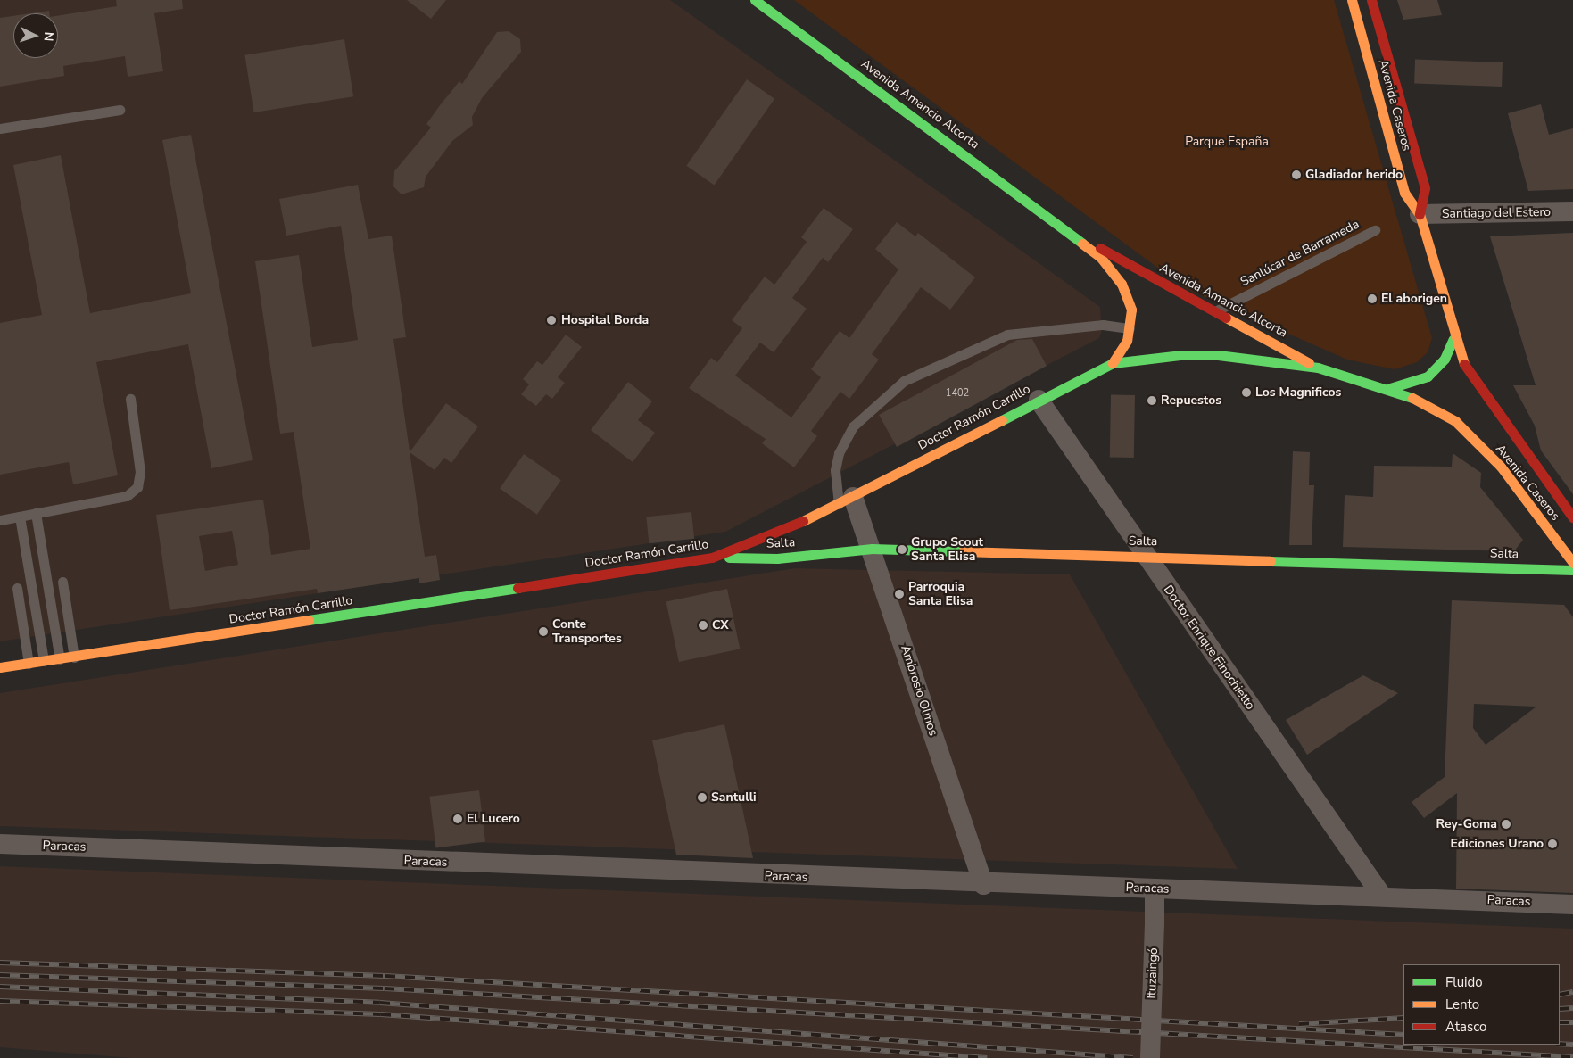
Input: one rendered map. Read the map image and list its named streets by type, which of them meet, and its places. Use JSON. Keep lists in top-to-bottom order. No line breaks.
{"streets":{"main road":["Avenida Amancio Alcorta","Avenida Caseros","Doctor Ramón Carrillo","Salta"],"street":["Santiago del Estero","Doctor Enrique Finochietto","Ambrosio Olmos","Paracas","Ituzaingó"],"lane":["Sanlúcar de Barrameda"]},"crossings":[["Avenida Amancio Alcorta","Sanlúcar de Barrameda"],["Avenida Amancio Alcorta","Doctor Ramón Carrillo"],["Avenida Caseros","Santiago del Estero"],["Avenida Caseros","Doctor Ramón Carrillo"],["Doctor Ramón Carrillo","Salta"],["Doctor Ramón Carrillo","Doctor Enrique Finochietto"],["Doctor Ramón Carrillo","Ambrosio Olmos"],["Salta","Doctor Enrique Finochietto"],["Salta","Ambrosio Olmos"],["Doctor Enrique Finochietto","Paracas"],["Ambrosio Olmos","Paracas"],["Paracas","Ituzaingó"]],"parks":["Parque España"],"places":["Gladiador herido","El aborigen","Hospital Borda","Los Magnificos","Repuestos","Grupo Scout Santa Elisa","Parroquia Santa Elisa","CX","Conte Transportes","Santulli","El Lucero","Rey-Goma","Ediciones Urano"],"house_numbers":["1402"],"legend":["Fluido","Lento","Atasco"],"north":"right"}
